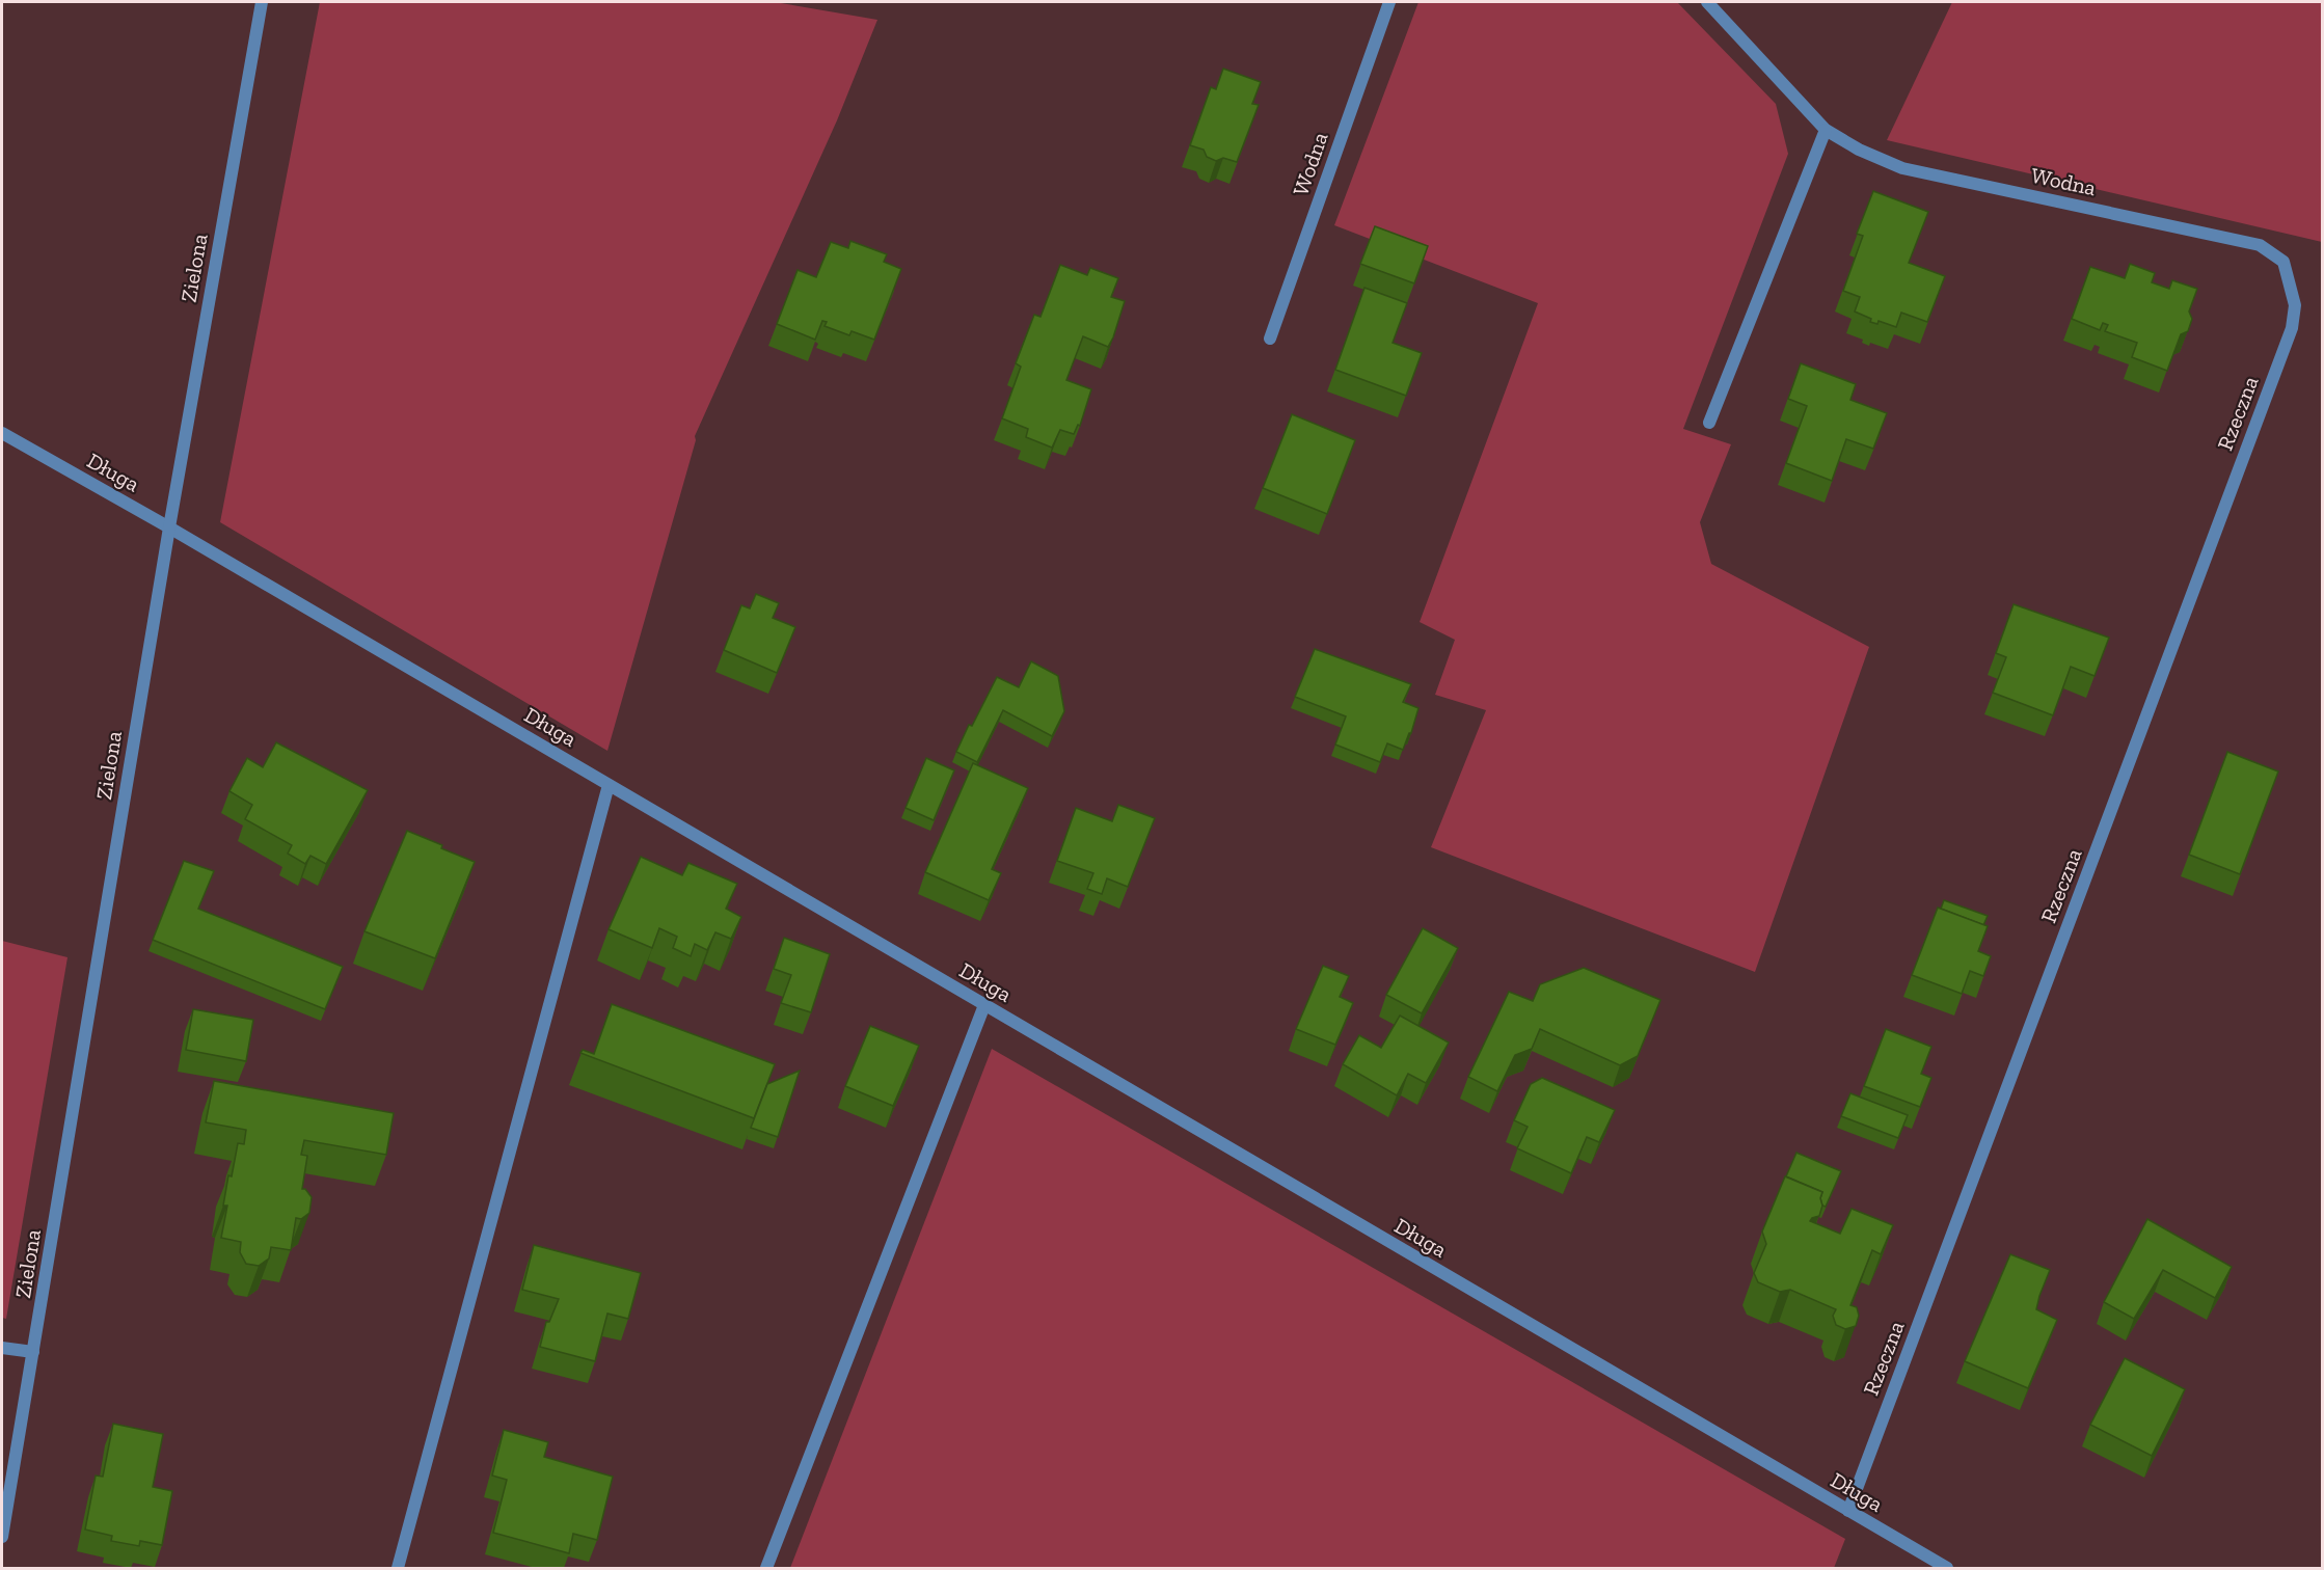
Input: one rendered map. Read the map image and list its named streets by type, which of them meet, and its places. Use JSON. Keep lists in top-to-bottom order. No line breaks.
{"streets":{"street":["Wodna","Zielona","Rzeczna","Długa"]},"crossings":[["Wodna","Rzeczna"],["Zielona","Długa"],["Rzeczna","Długa"]]}
